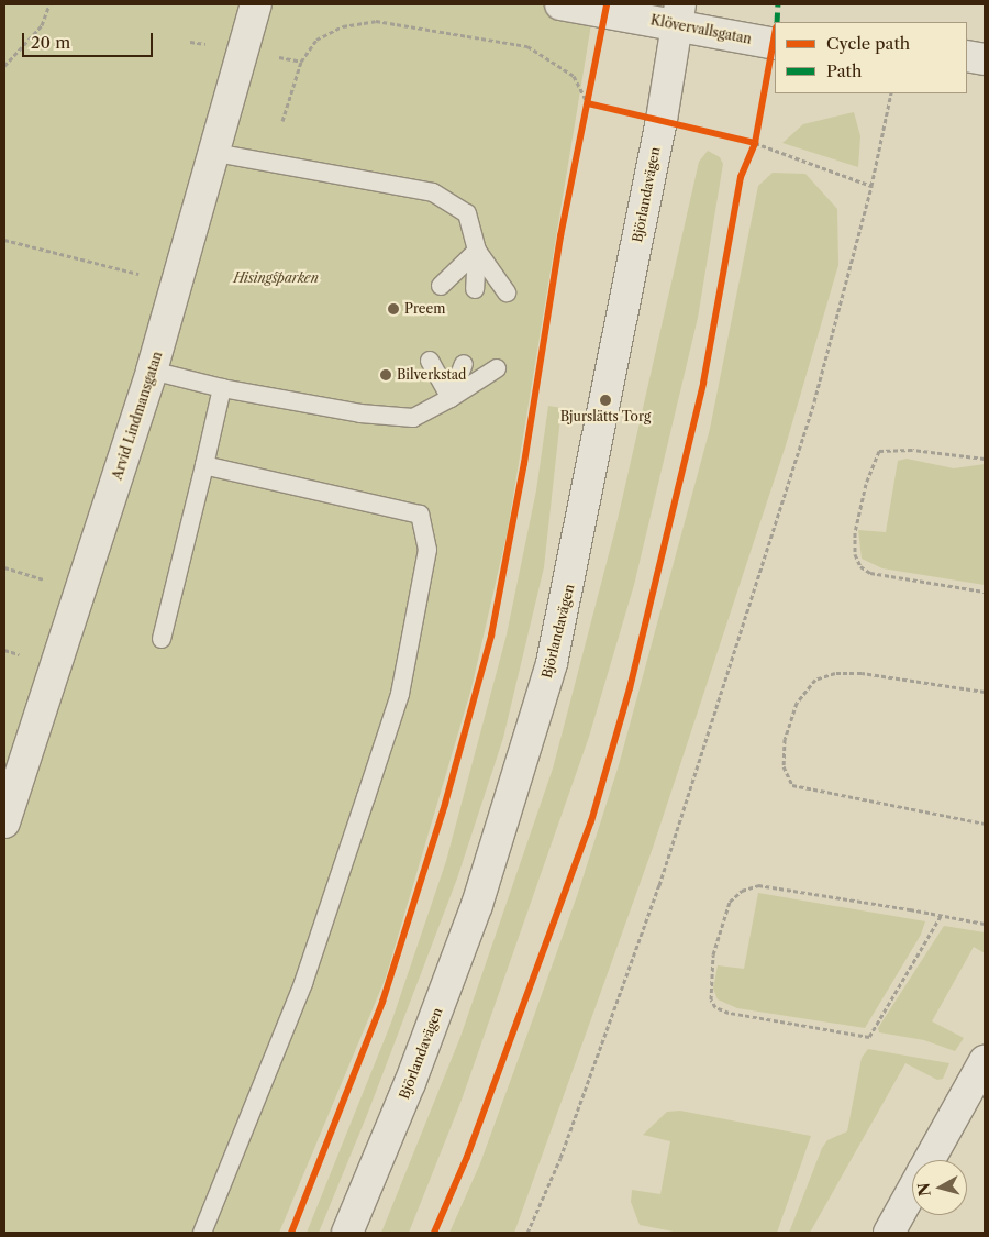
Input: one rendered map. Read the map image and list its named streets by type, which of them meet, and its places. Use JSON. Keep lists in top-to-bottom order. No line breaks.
{"streets":{"street":["Klövervallsgatan","Björlandavägen","Arvid Lindmansgatan"]},"crossings":[["Klövervallsgatan","Björlandavägen"]],"parks":["Hisingsparken"],"places":["Preem","Bilverkstad","Bjurslätts Torg"],"legend":["Cycle path","Path"],"scale_bar":"20 m","north":"left"}
